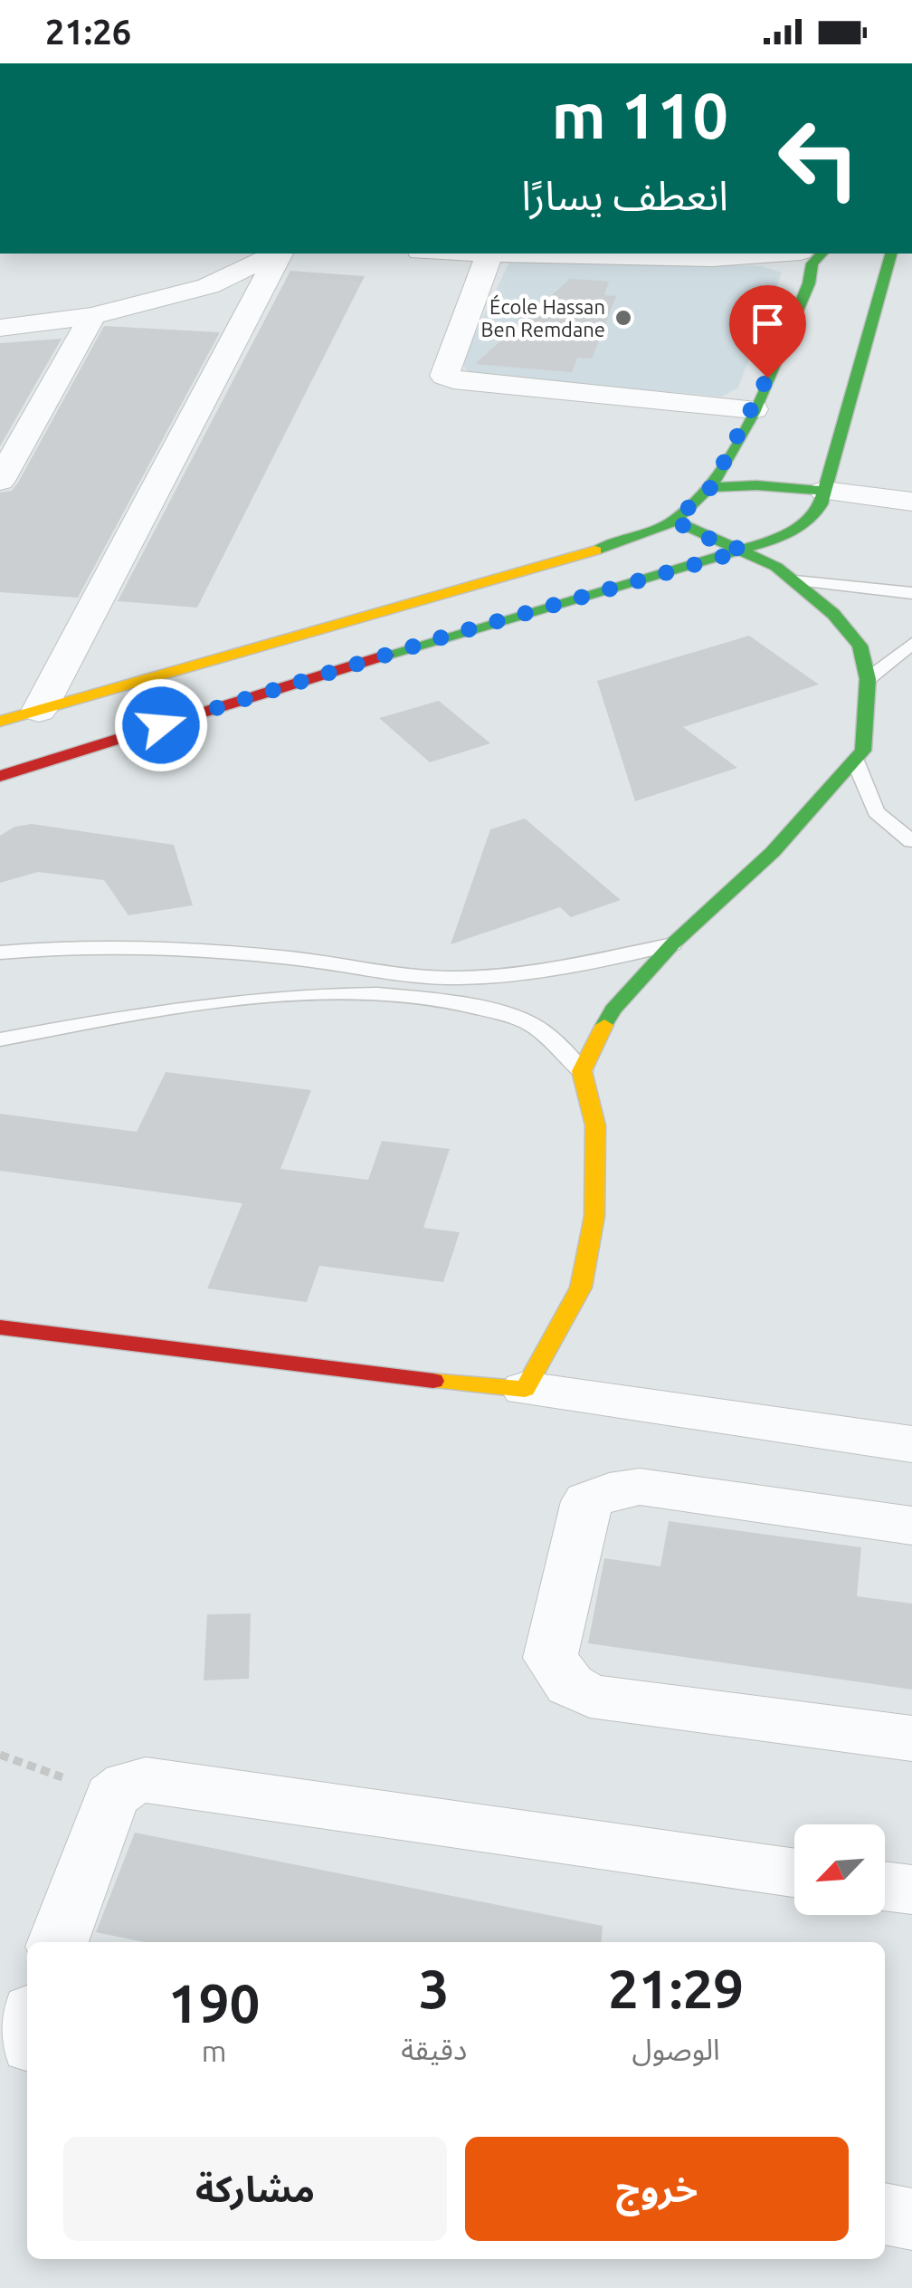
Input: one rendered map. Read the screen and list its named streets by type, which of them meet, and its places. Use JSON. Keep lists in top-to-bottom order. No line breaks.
{"places":["École Hassan Ben Remdane"],"north":"bottom left","page":{"status":"21:26","turn":["110 m","انعطف يسارًا"],"eta":["21:29","الوصول","3","دقيقة","190","m"],"buttons":["خروج","مشاركة"]}}
